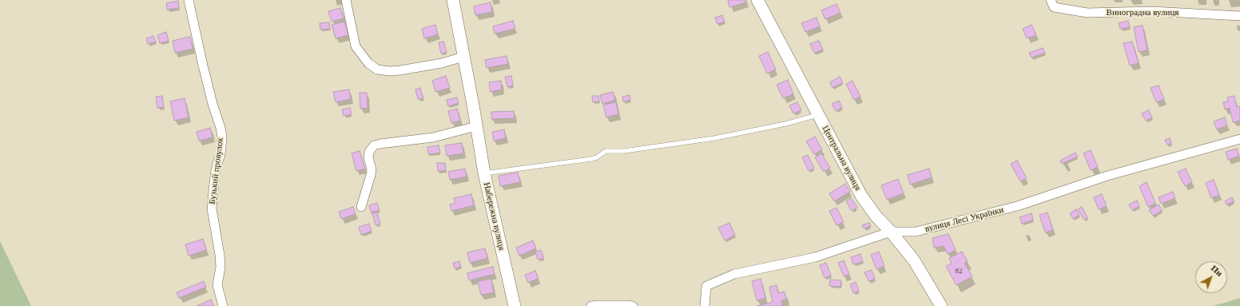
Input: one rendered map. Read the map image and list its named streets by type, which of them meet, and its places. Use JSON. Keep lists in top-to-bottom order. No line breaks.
{"streets":{"street":["Виноградна вулиця","Центральна вулиця","Бузький провулок","Набережна вулиця","вулиця Лесі Українки"]},"crossings":[["Центральна вулиця","вулиця Лесі Українки"]],"house_numbers":["82"],"north":"top right"}
